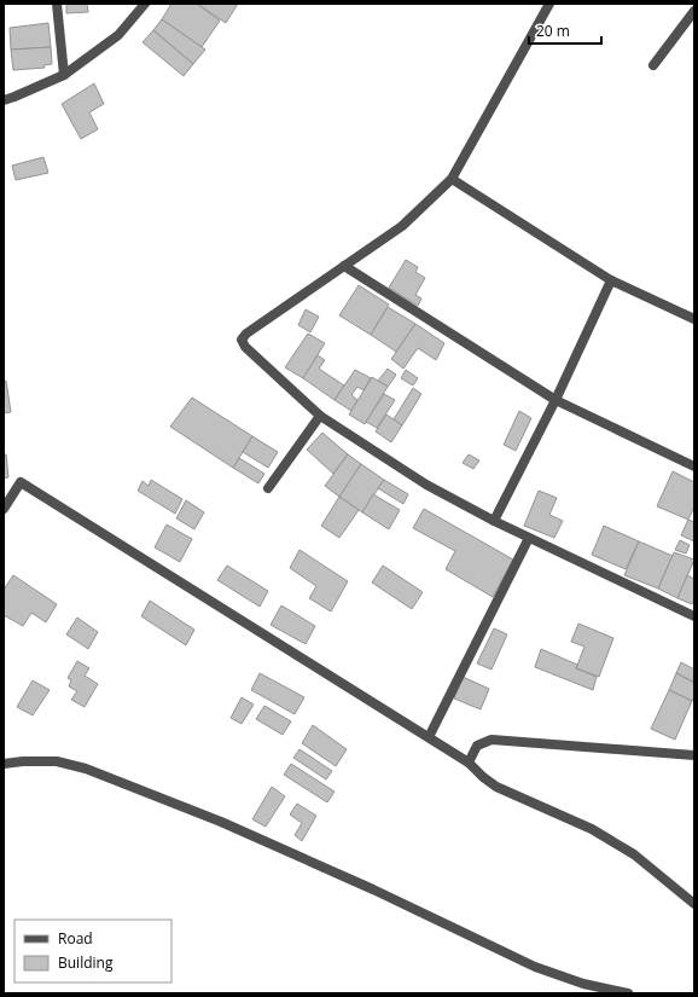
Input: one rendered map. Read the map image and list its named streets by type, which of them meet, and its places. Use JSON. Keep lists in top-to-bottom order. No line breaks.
{"legend":["Road","Building"],"scale_bar":"20 m"}
